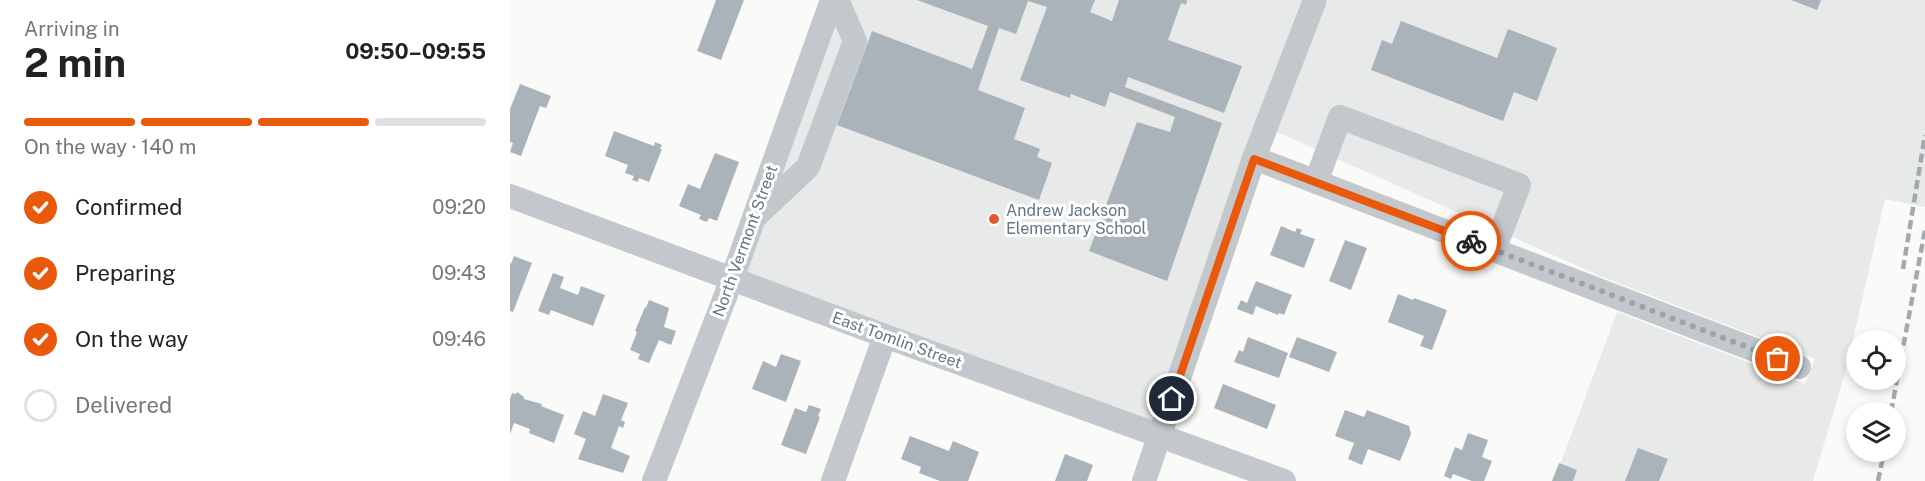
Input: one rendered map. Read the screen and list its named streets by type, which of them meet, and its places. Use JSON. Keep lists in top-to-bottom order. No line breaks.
{"streets":{"street":["North Vermont Street","East Tomlin Street"]},"crossings":[["North Vermont Street","East Tomlin Street"]],"places":["Andrew Jackson Elementary School"],"page":{"heading":["2 min","Arriving in","09:50–09:55"],"bar":"On the way · 140 m","list":[["Confirmed","09:20"],["Preparing","09:43"],["On the way","09:46"],"Delivered"]}}
